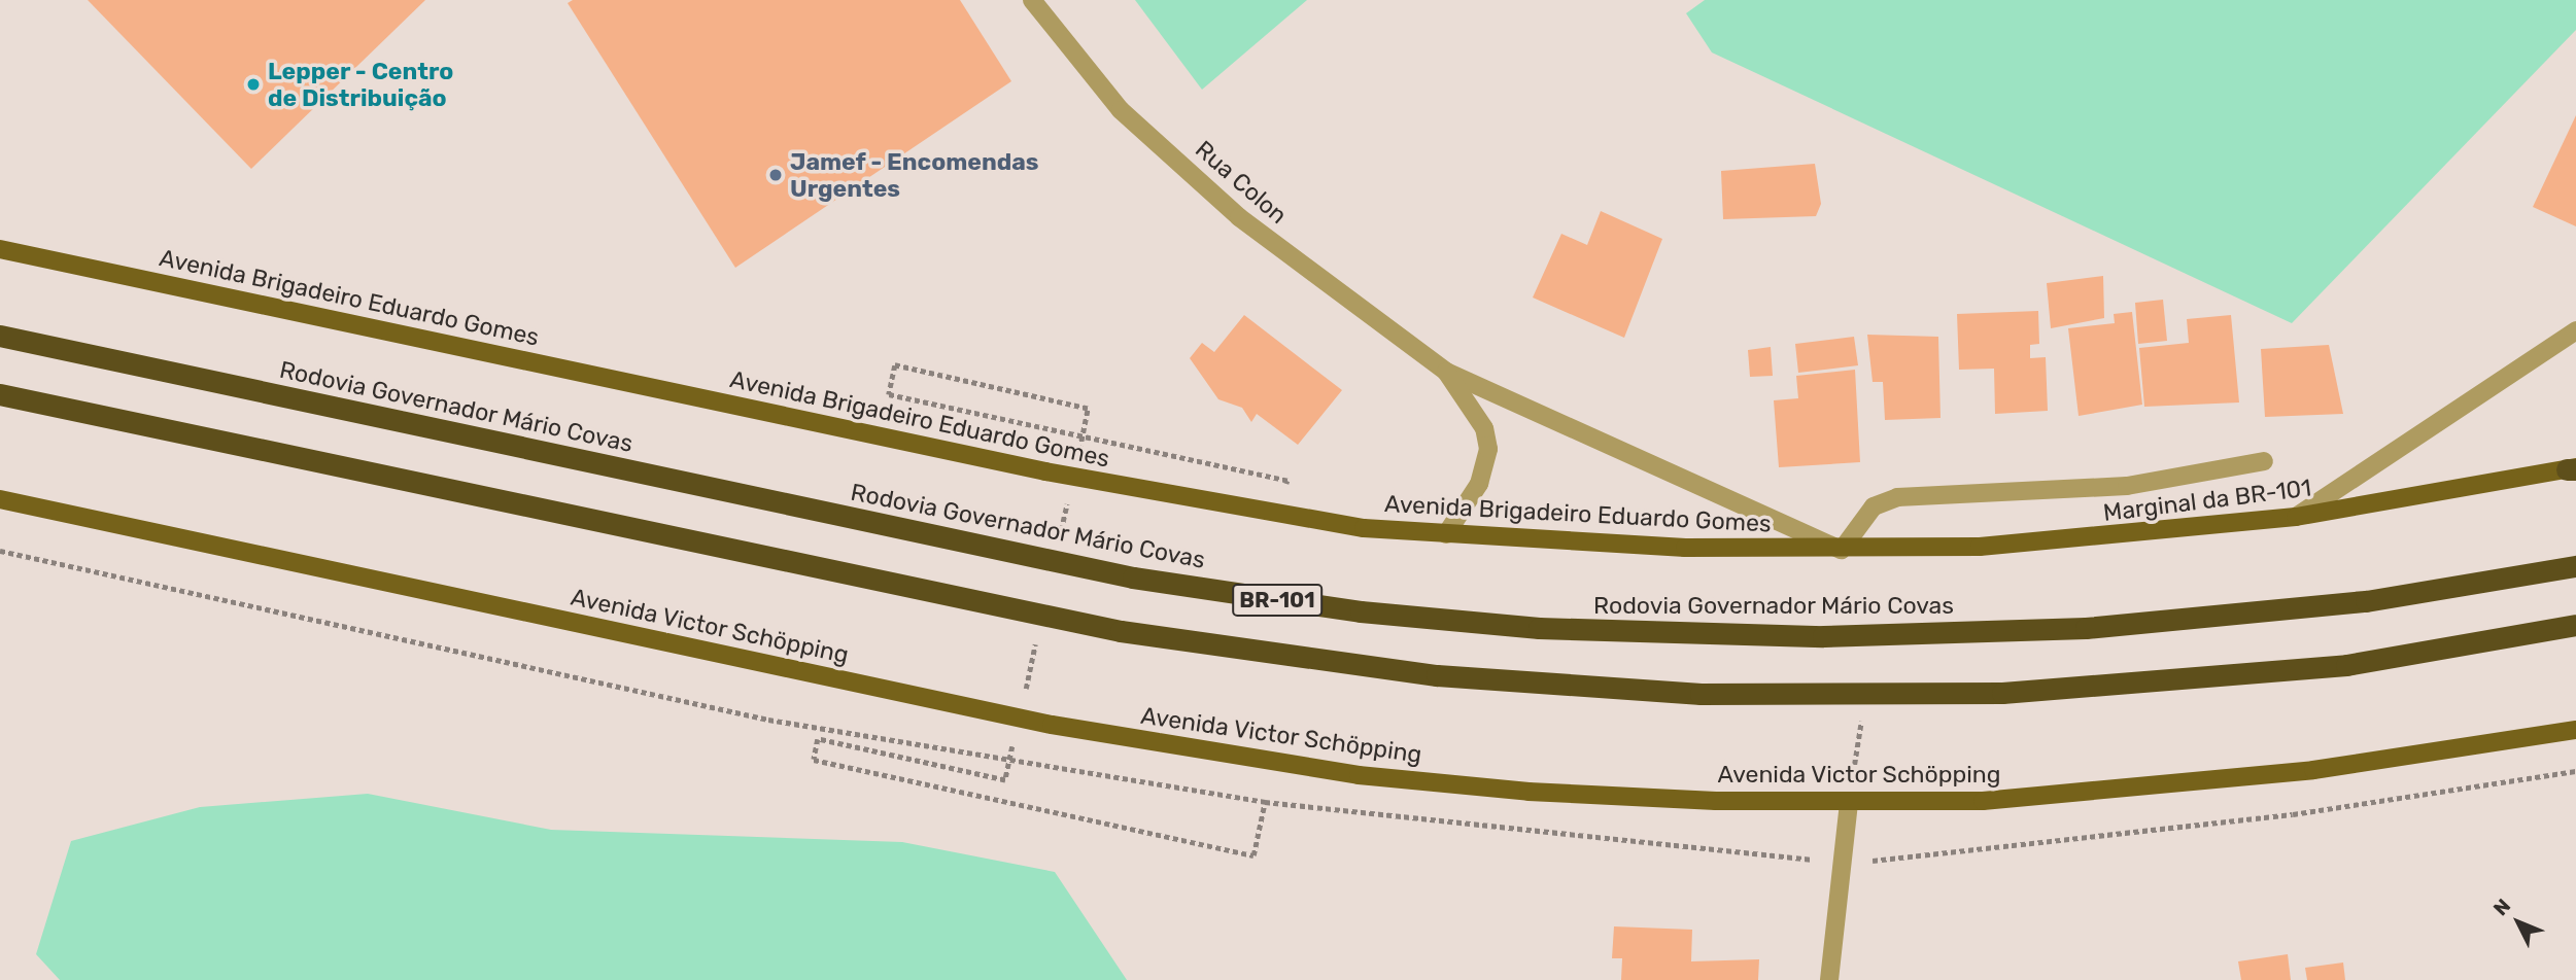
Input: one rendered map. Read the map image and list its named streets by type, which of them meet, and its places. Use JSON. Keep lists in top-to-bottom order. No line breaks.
{"streets":{"highway":["Rodovia Governador Mário Covas","BR-101"],"main road":["Avenida Brigadeiro Eduardo Gomes","Marginal da BR-101","Avenida Victor Schöpping"],"street":["Rua Colon"]},"crossings":[["Rua Colon","Avenida Brigadeiro Eduardo Gomes"],["Rua Colon","Marginal da BR-101"],["Avenida Brigadeiro Eduardo Gomes","Marginal da BR-101"]],"places":["Lepper - Centro de Distribuição","Jamef - Encomendas Urgentes"],"north":"top left"}
